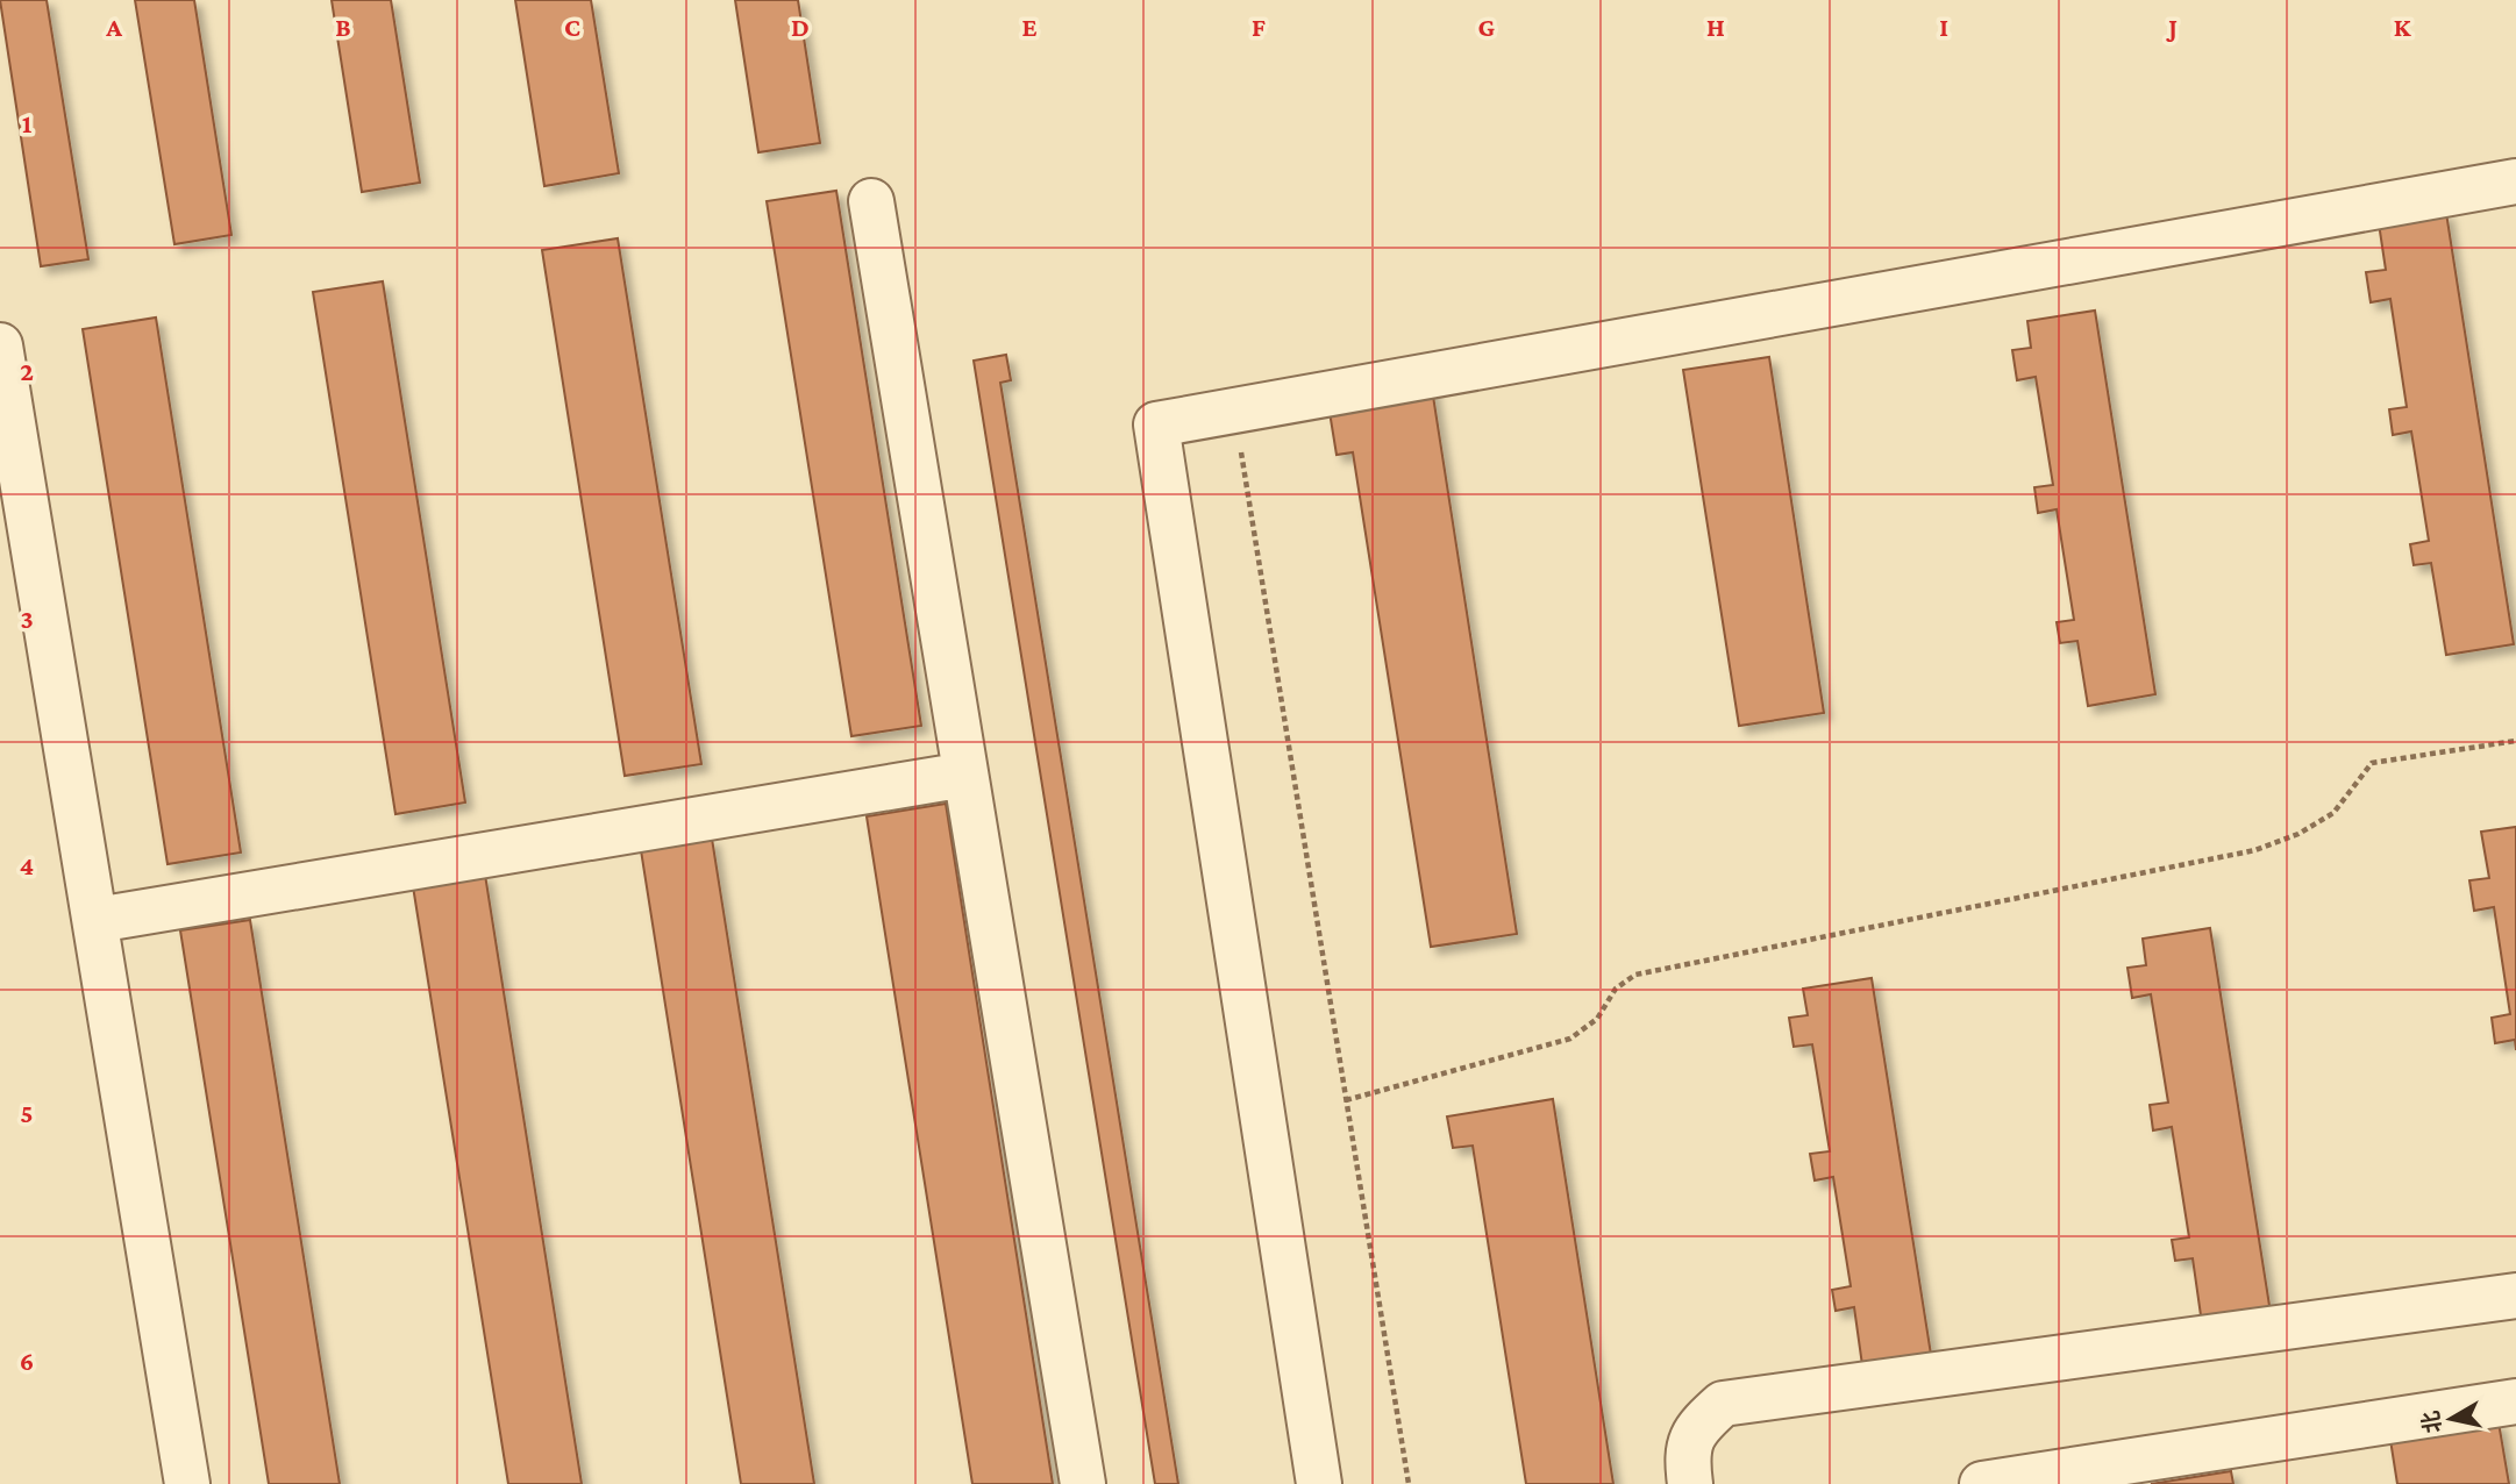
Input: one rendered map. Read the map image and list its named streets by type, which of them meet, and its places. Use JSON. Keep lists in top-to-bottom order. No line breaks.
{"north":"left","grid":{"columns":["A","B","C","D","E","F","G","H","I","J","K"],"rows":["1","2","3","4","5","6"]}}
